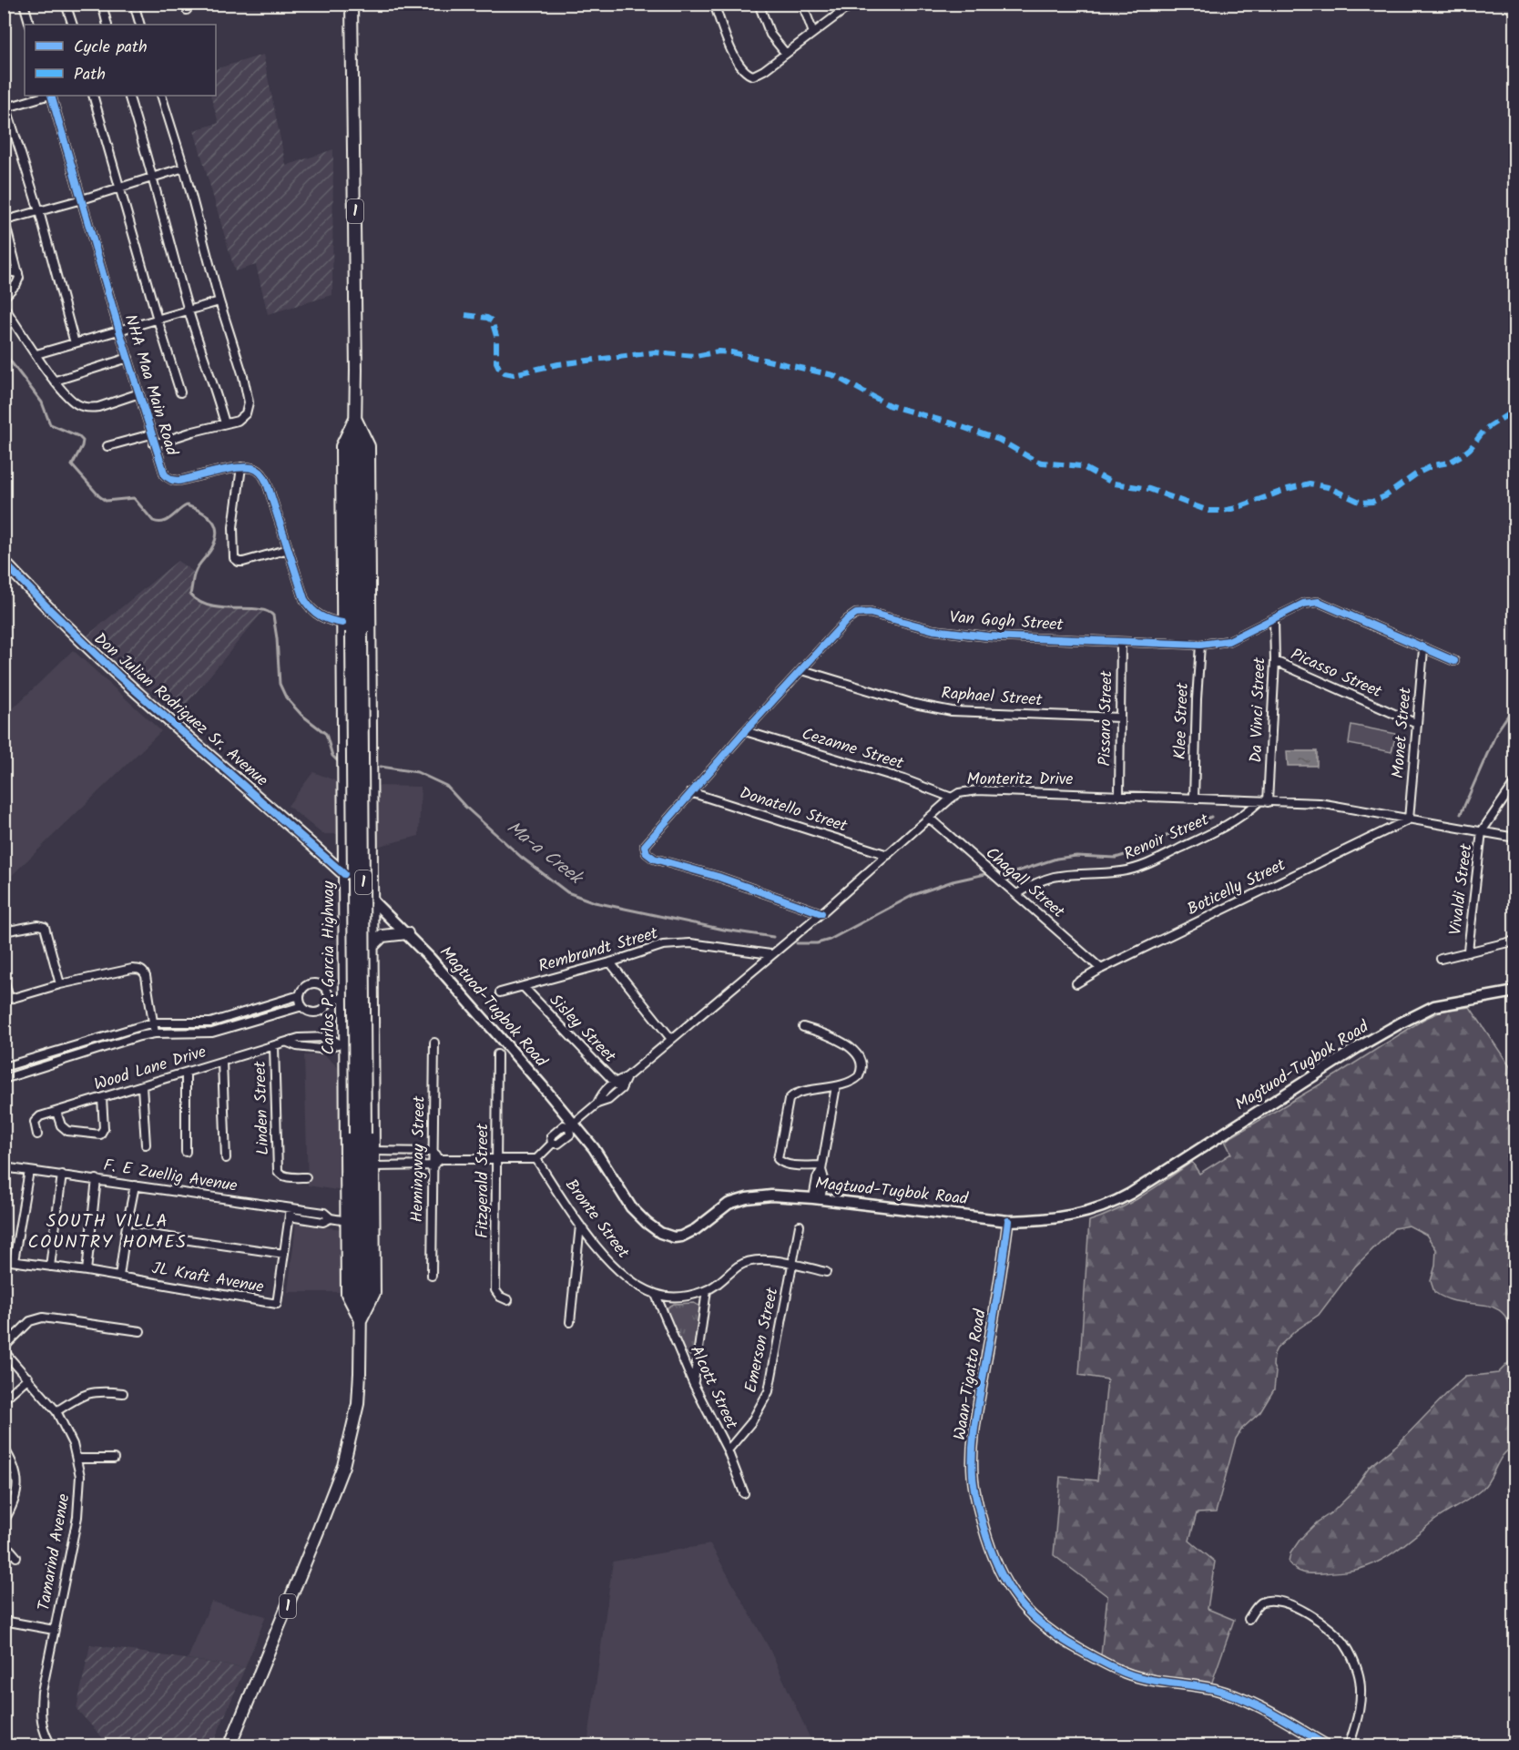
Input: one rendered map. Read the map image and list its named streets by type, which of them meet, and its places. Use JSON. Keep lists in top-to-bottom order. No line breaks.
{"streets":{"main road":["1","Don Julian Rodriguez Sr. Avenue","Carlos P. Garcia Highway","Magtuod-Tugbok Road"],"street":["NHA Maa Main Road","Van Gogh Street","Picasso Street","Raphael Street","Da Vinci Street","Pissaro Street","Klee Street","Monet Street","Cezanne Street","Monteritz Drive","Donatello Street","Renoir Street","Chagall Street","Boticelly Street","Vivaldi Street","Rembrandt Street","Sisley Street","Wood Lane Drive","Linden Street","Hemingway Street","F. E Zuellig Avenue","Fitzgerald Street","Bronte Street","JL Kraft Avenue","Emerson Street","Waan-Tigatto Road","Alcott Street","Tamarind Avenue"]},"crossings":[["Van Gogh Street","Raphael Street"],["Van Gogh Street","Da Vinci Street"],["Van Gogh Street","Pissaro Street"],["Van Gogh Street","Klee Street"],["Van Gogh Street","Monet Street"],["Van Gogh Street","Cezanne Street"],["Van Gogh Street","Monteritz Drive"],["Van Gogh Street","Donatello Street"],["Picasso Street","Da Vinci Street"],["Picasso Street","Monet Street"],["Raphael Street","Pissaro Street"],["Don Julian Rodriguez Sr. Avenue","Carlos P. Garcia Highway"],["Don Julian Rodriguez Sr. Avenue","Magtuod-Tugbok Road"],["Da Vinci Street","Monteritz Drive"],["Pissaro Street","Monteritz Drive"],["Klee Street","Monteritz Drive"],["Monet Street","Monteritz Drive"],["Monet Street","Boticelly Street"],["Cezanne Street","Monteritz Drive"],["Monteritz Drive","Donatello Street"],["Monteritz Drive","Renoir Street"],["Monteritz Drive","Chagall Street"],["Monteritz Drive","Boticelly Street"],["Monteritz Drive","Vivaldi Street"],["Monteritz Drive","Rembrandt Street"],["Monteritz Drive","Sisley Street"],["Renoir Street","Chagall Street"],["Chagall Street","Boticelly Street"],["Rembrandt Street","Sisley Street"],["Carlos P. Garcia Highway","Magtuod-Tugbok Road"],["Carlos P. Garcia Highway","Wood Lane Drive"],["Carlos P. Garcia Highway","F. E Zuellig Avenue"],["Magtuod-Tugbok Road","Waan-Tigatto Road"],["Wood Lane Drive","Linden Street"],["Bronte Street","Emerson Street"],["Bronte Street","Alcott Street"],["Emerson Street","Alcott Street"]],"districts":["SOUTH VILLA COUNTRY HOMES"],"water":["Ma-a Creek"],"legend":["Cycle path","Path"]}
